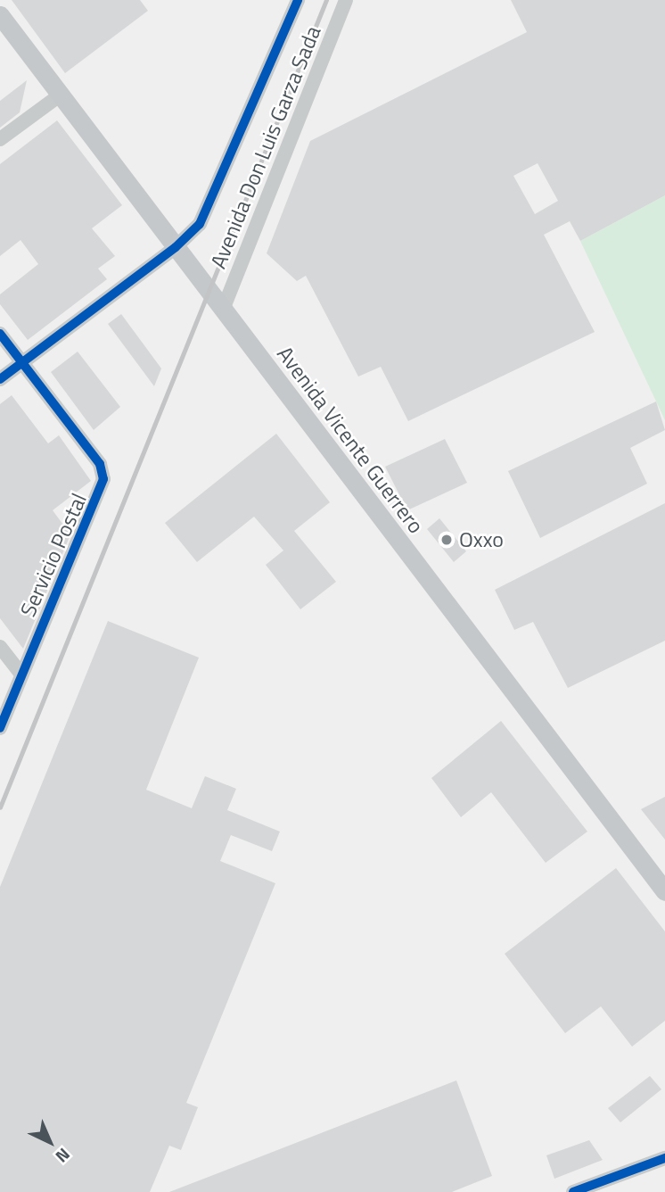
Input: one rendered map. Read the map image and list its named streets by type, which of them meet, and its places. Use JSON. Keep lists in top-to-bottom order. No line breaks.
{"streets":{"main road":["Avenida Vicente Guerrero"],"street":["Avenida Don Luis Garza Sada","Servicio Postal"]},"crossings":[["Avenida Don Luis Garza Sada","Avenida Vicente Guerrero"],["Avenida Don Luis Garza Sada","Servicio Postal"]],"places":["Oxxo"],"north":"bottom right"}
